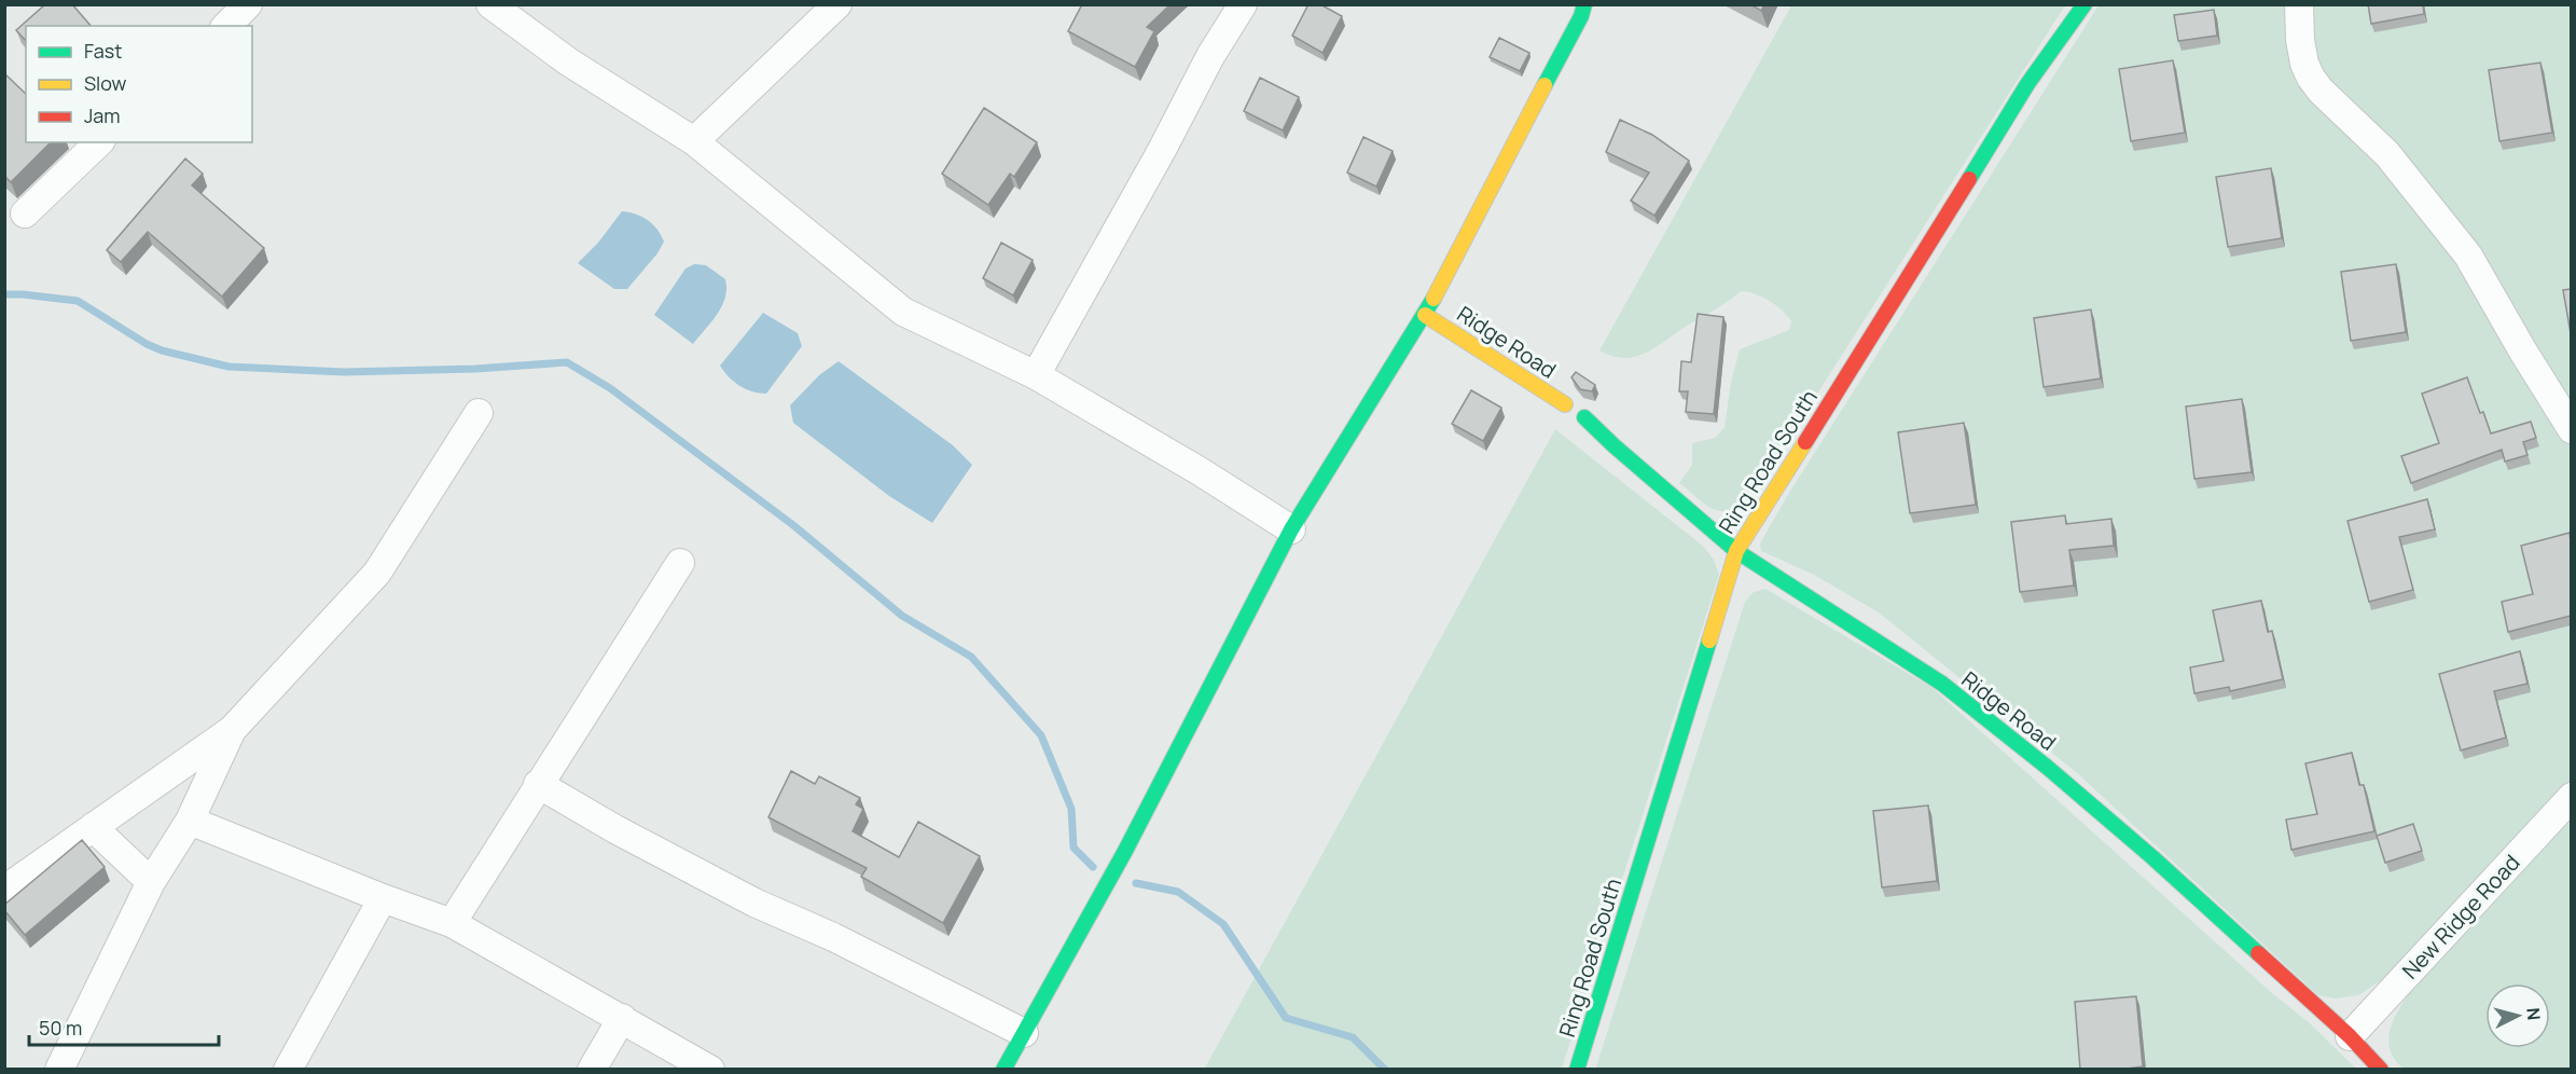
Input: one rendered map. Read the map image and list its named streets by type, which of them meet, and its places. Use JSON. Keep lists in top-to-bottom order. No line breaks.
{"streets":{"street":["Ridge Road","Ring Road South","New Ridge Road"]},"crossings":[["Ridge Road","Ring Road South"],["Ridge Road","New Ridge Road"]],"legend":["Fast","Slow","Jam"],"scale_bar":"50 m","north":"right"}
